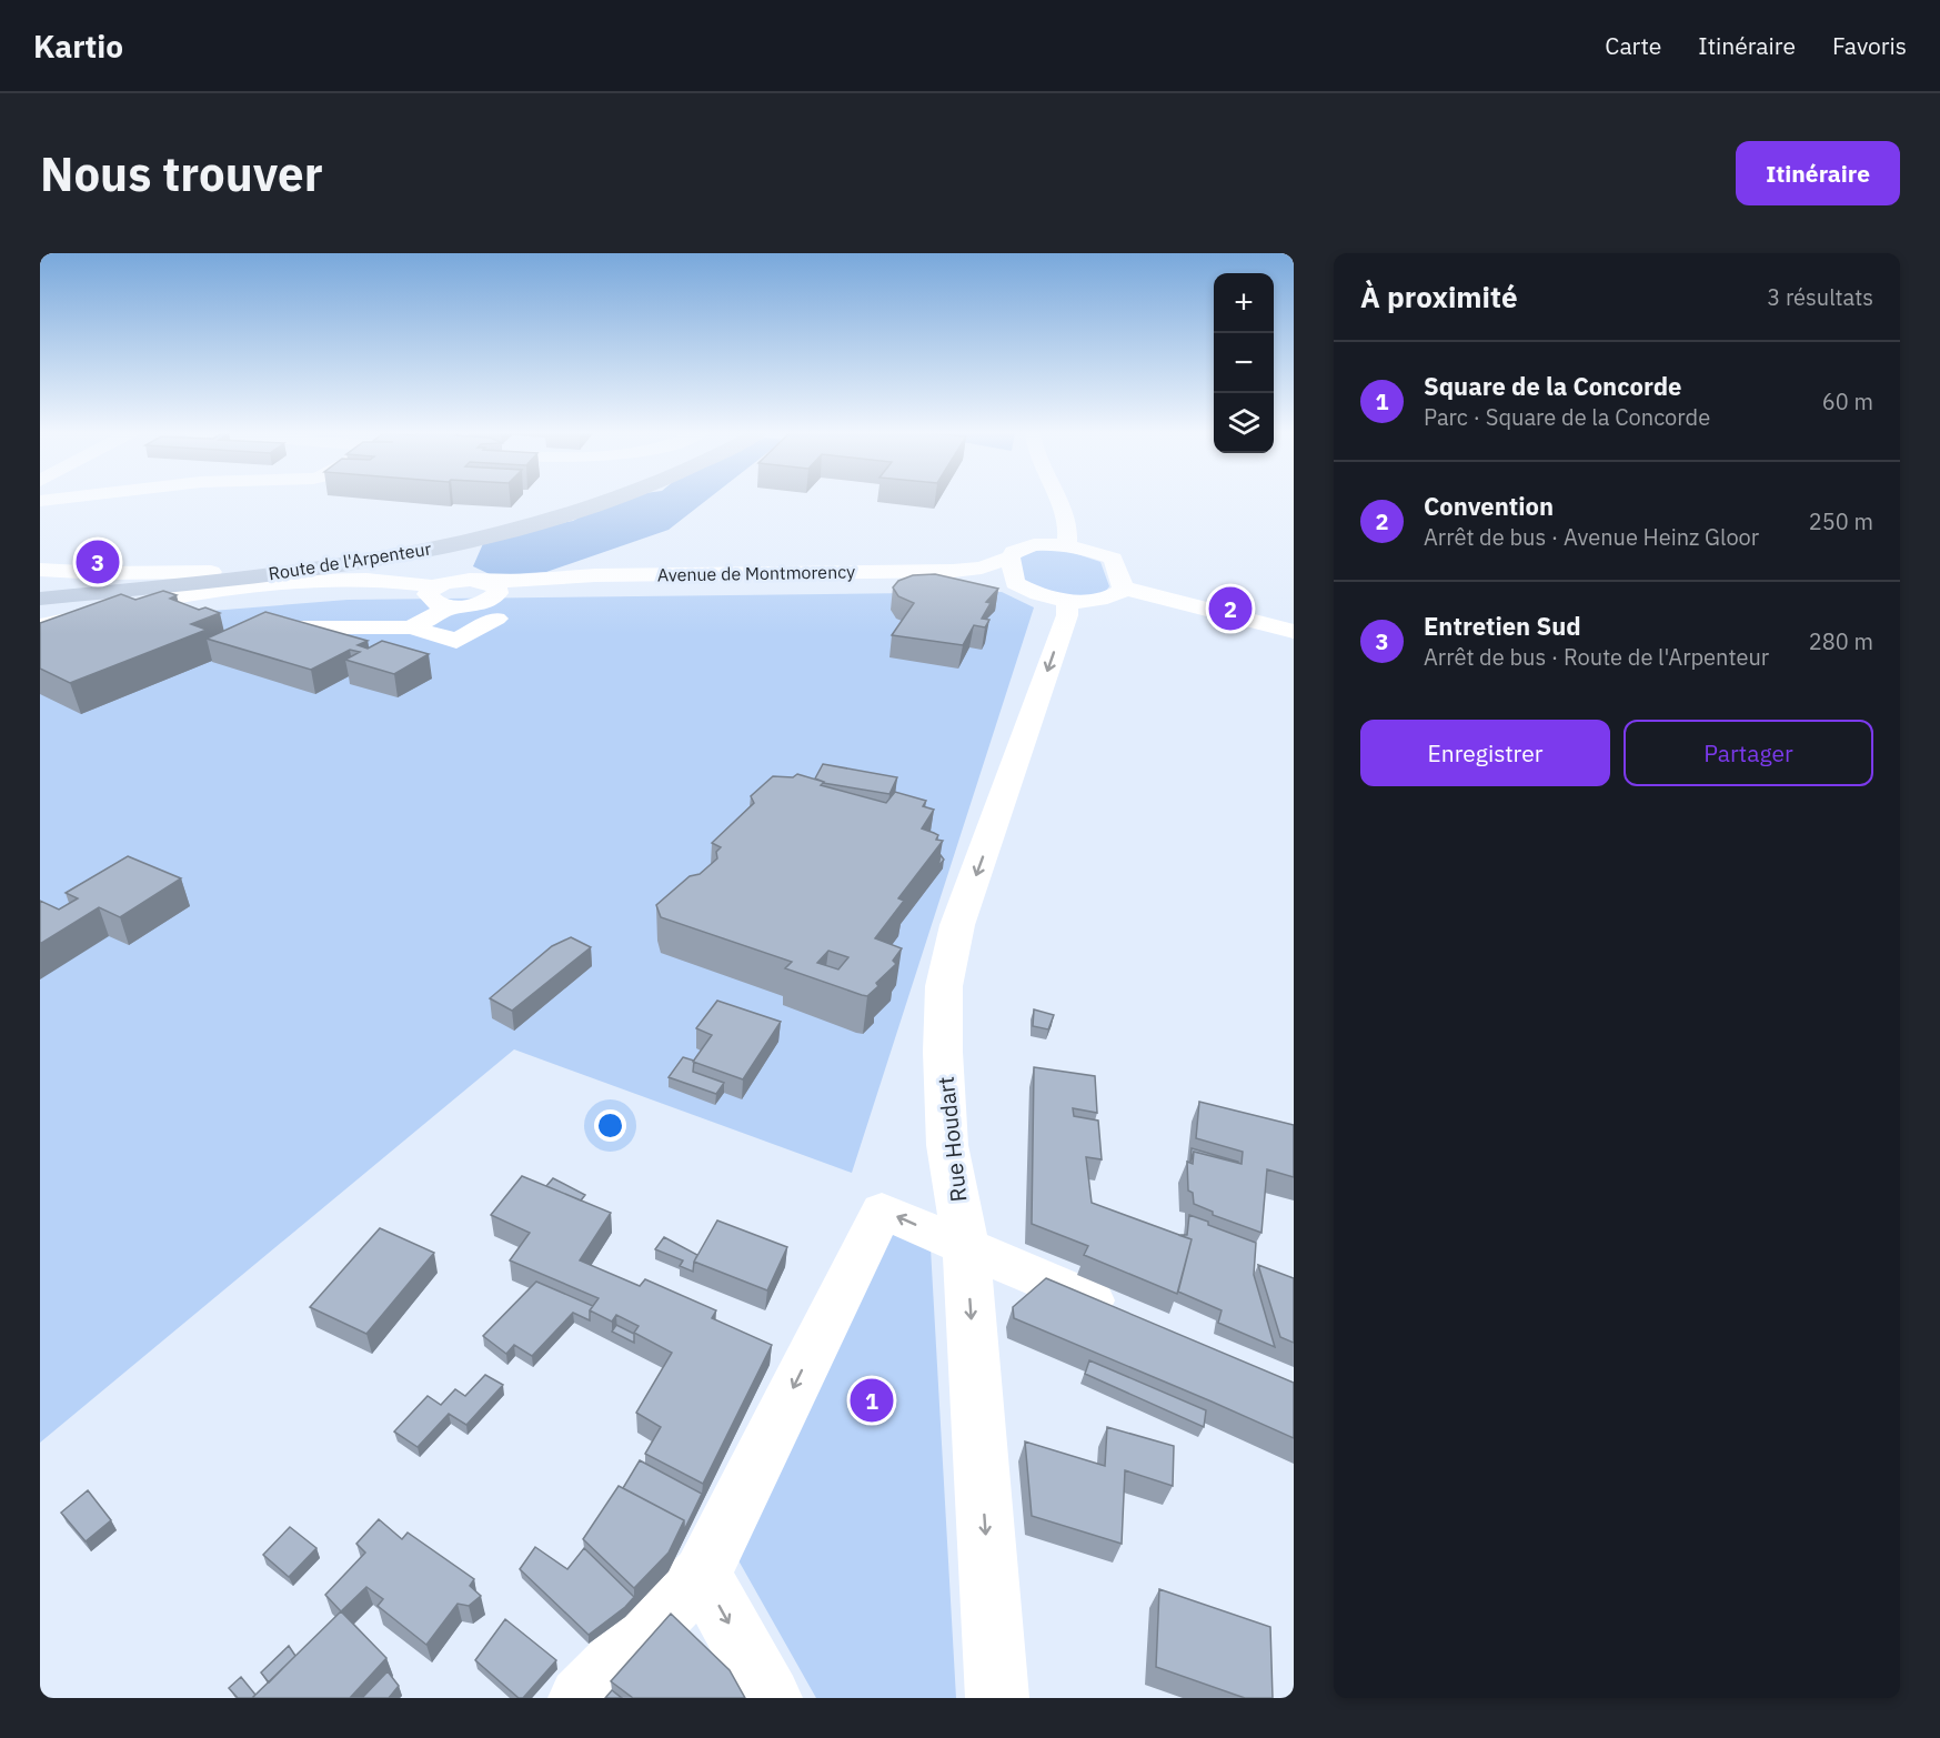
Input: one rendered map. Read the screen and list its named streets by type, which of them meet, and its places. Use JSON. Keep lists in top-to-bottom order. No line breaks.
{"streets":{"main road":["Route de l'Arpenteur"],"street":["Avenue de Montmorency","Rue Houdart"]},"crossings":[["Avenue de Montmorency","Rue Houdart"]],"one_way":["Rue Houdart"],"page":{"header":"Kartio","nav":["Carte","Itinéraire","Favoris"],"buttons":["Itinéraire",["Enregistrer","Partager"]],"title":"Nous trouver","heading":["À proximité","3 résultats"],"map_buttons":["+","−"],"list":[{"mark":"1","name":"Square de la Concorde","note":"Parc · Square de la Concorde","value":"60 m"},{"mark":"2","name":"Convention","note":"Arrêt de bus · Avenue Heinz Gloor","value":"250 m"},{"mark":"3","name":"Entretien Sud","note":"Arrêt de bus · Route de l'Arpenteur","value":"280 m"}],"pins":["3","2","1"]}}
